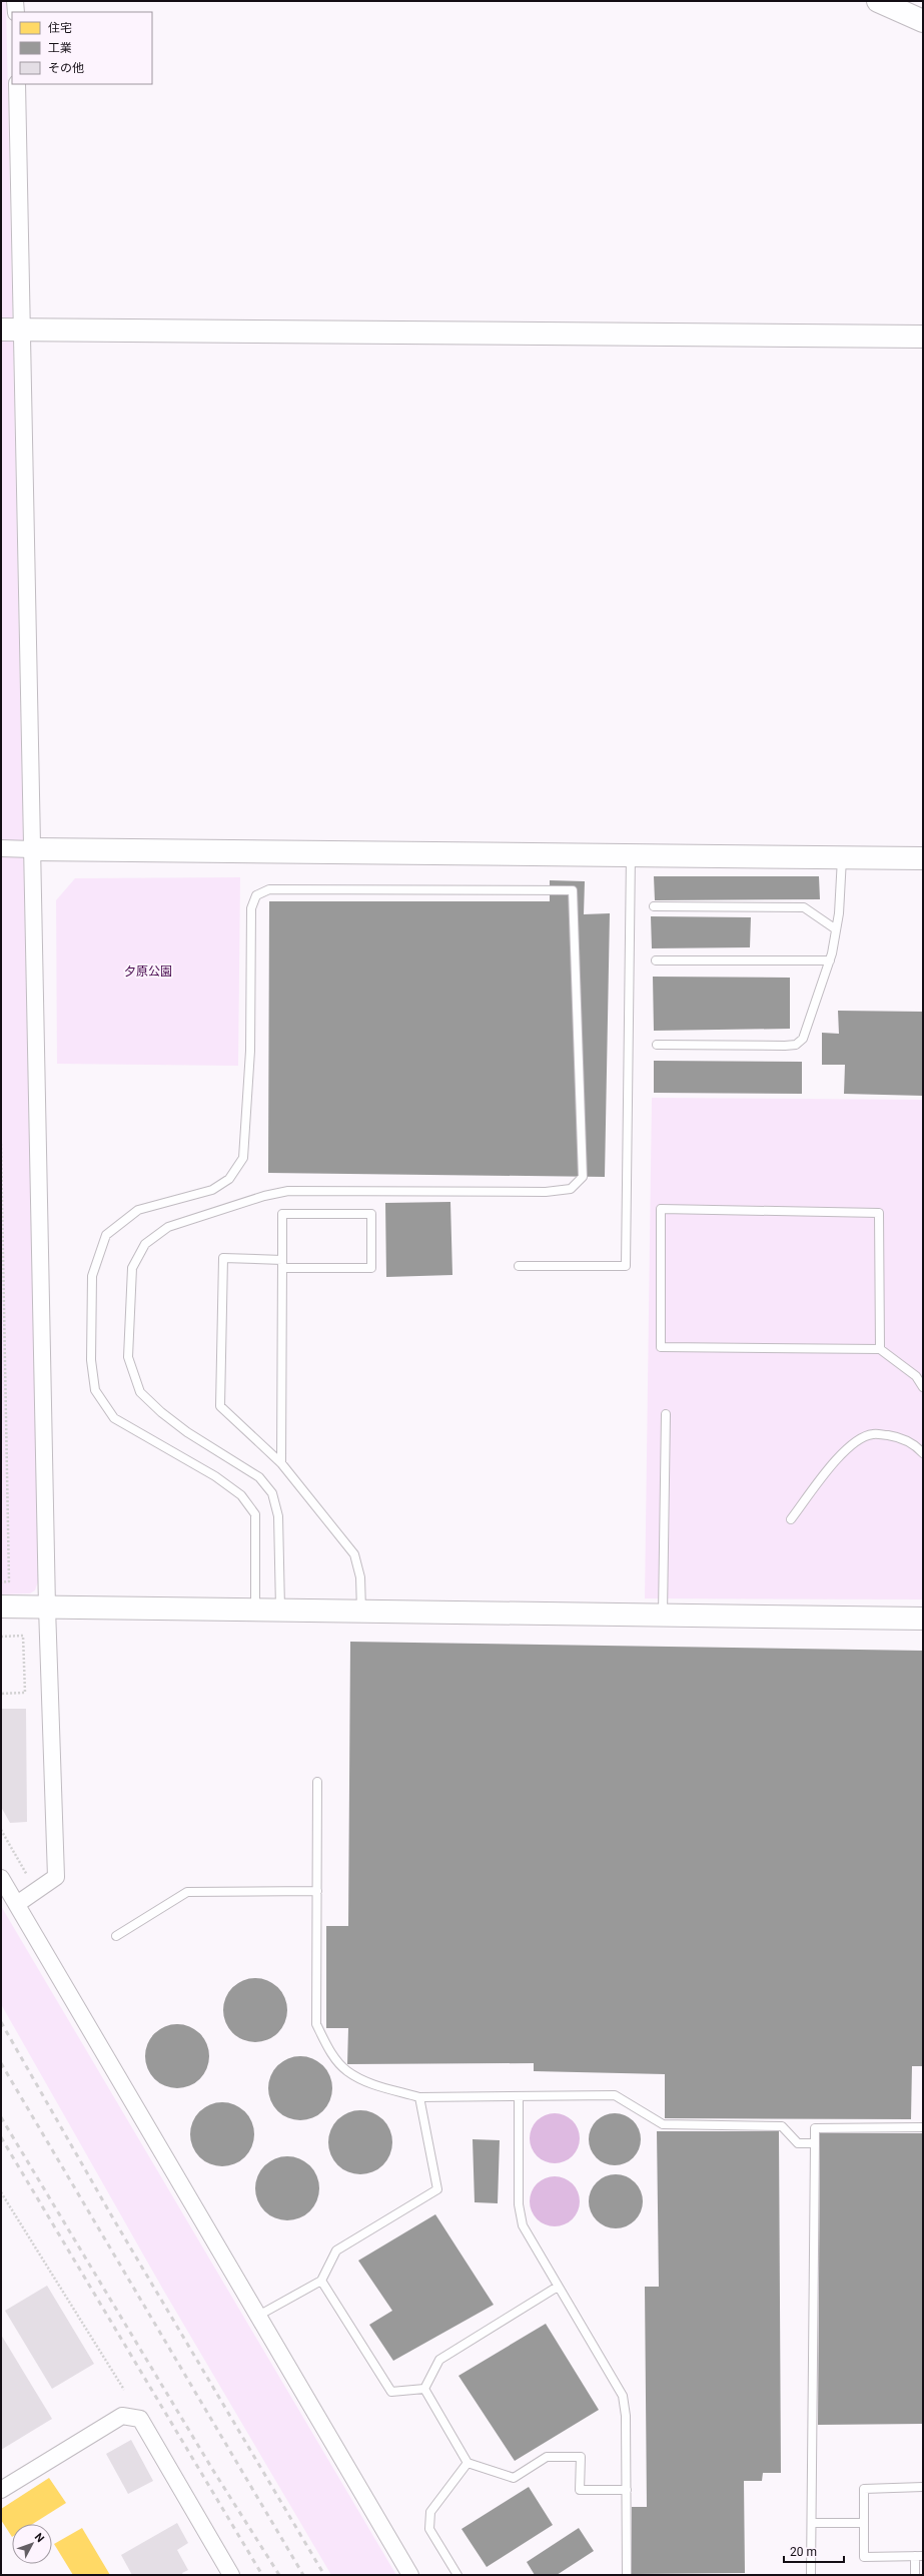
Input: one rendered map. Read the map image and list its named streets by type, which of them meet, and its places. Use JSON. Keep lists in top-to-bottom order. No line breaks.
{"parks":["夕原公園"],"legend":["住宅","工業","その他"],"scale_bar":"20 m","north":"top right"}
